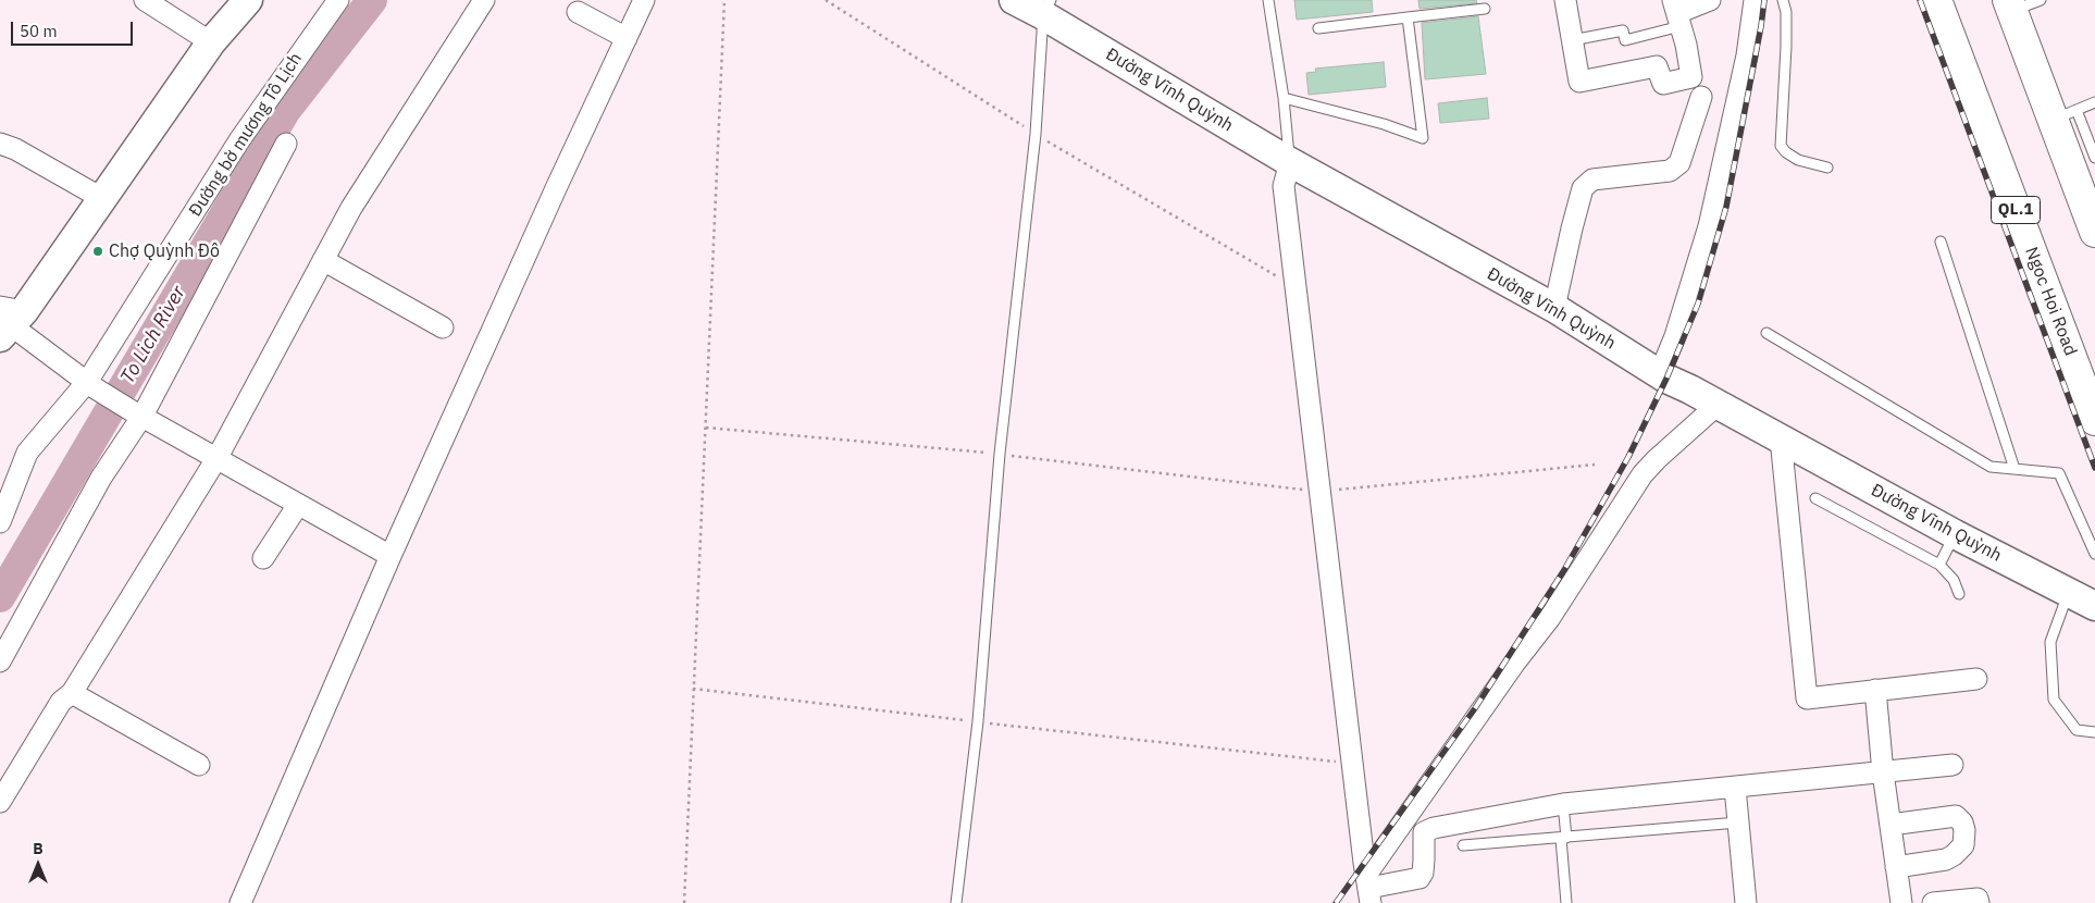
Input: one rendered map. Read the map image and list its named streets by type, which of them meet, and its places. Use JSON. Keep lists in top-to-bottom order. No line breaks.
{"streets":{"highway":["QL.1","Ngoc Hoi Road"],"street":["Đường Vĩnh Quỳnh","Đường bờ mương Tô Lịch"]},"water":["To Lich River"],"places":["Chợ Quỳnh Đô"],"scale_bar":"50 m","north":"top"}
